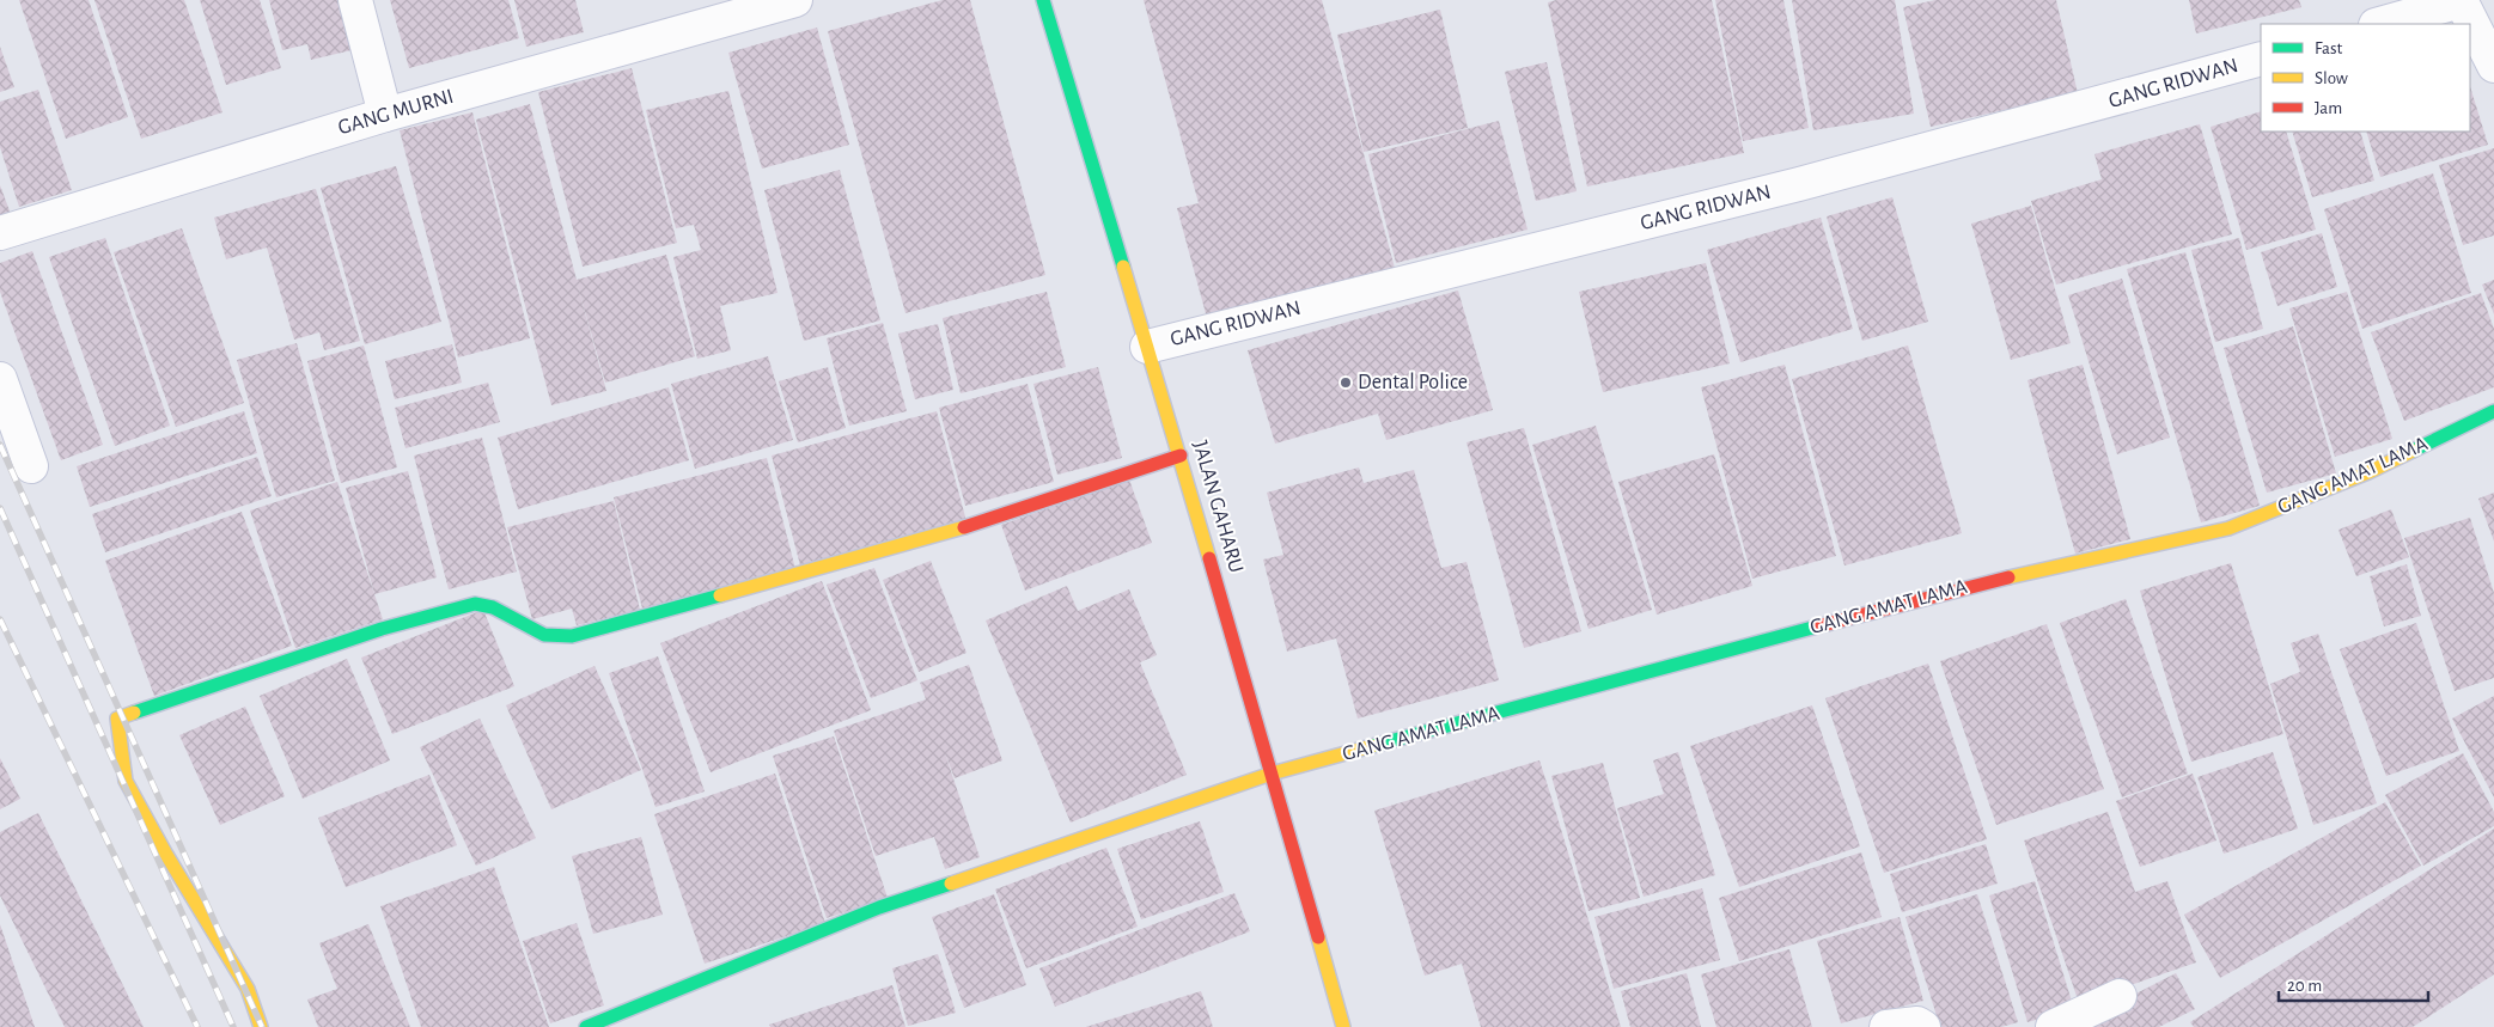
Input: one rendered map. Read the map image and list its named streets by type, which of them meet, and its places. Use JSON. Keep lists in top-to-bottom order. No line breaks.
{"streets":{"street":["GANG RIDWAN","GANG MURNI","GANG AMAT LAMA","JALAN GAHARU"]},"crossings":[["GANG RIDWAN","JALAN GAHARU"],["GANG AMAT LAMA","JALAN GAHARU"]],"places":["Dental Police"],"legend":["Fast","Slow","Jam"],"scale_bar":"20 m"}
